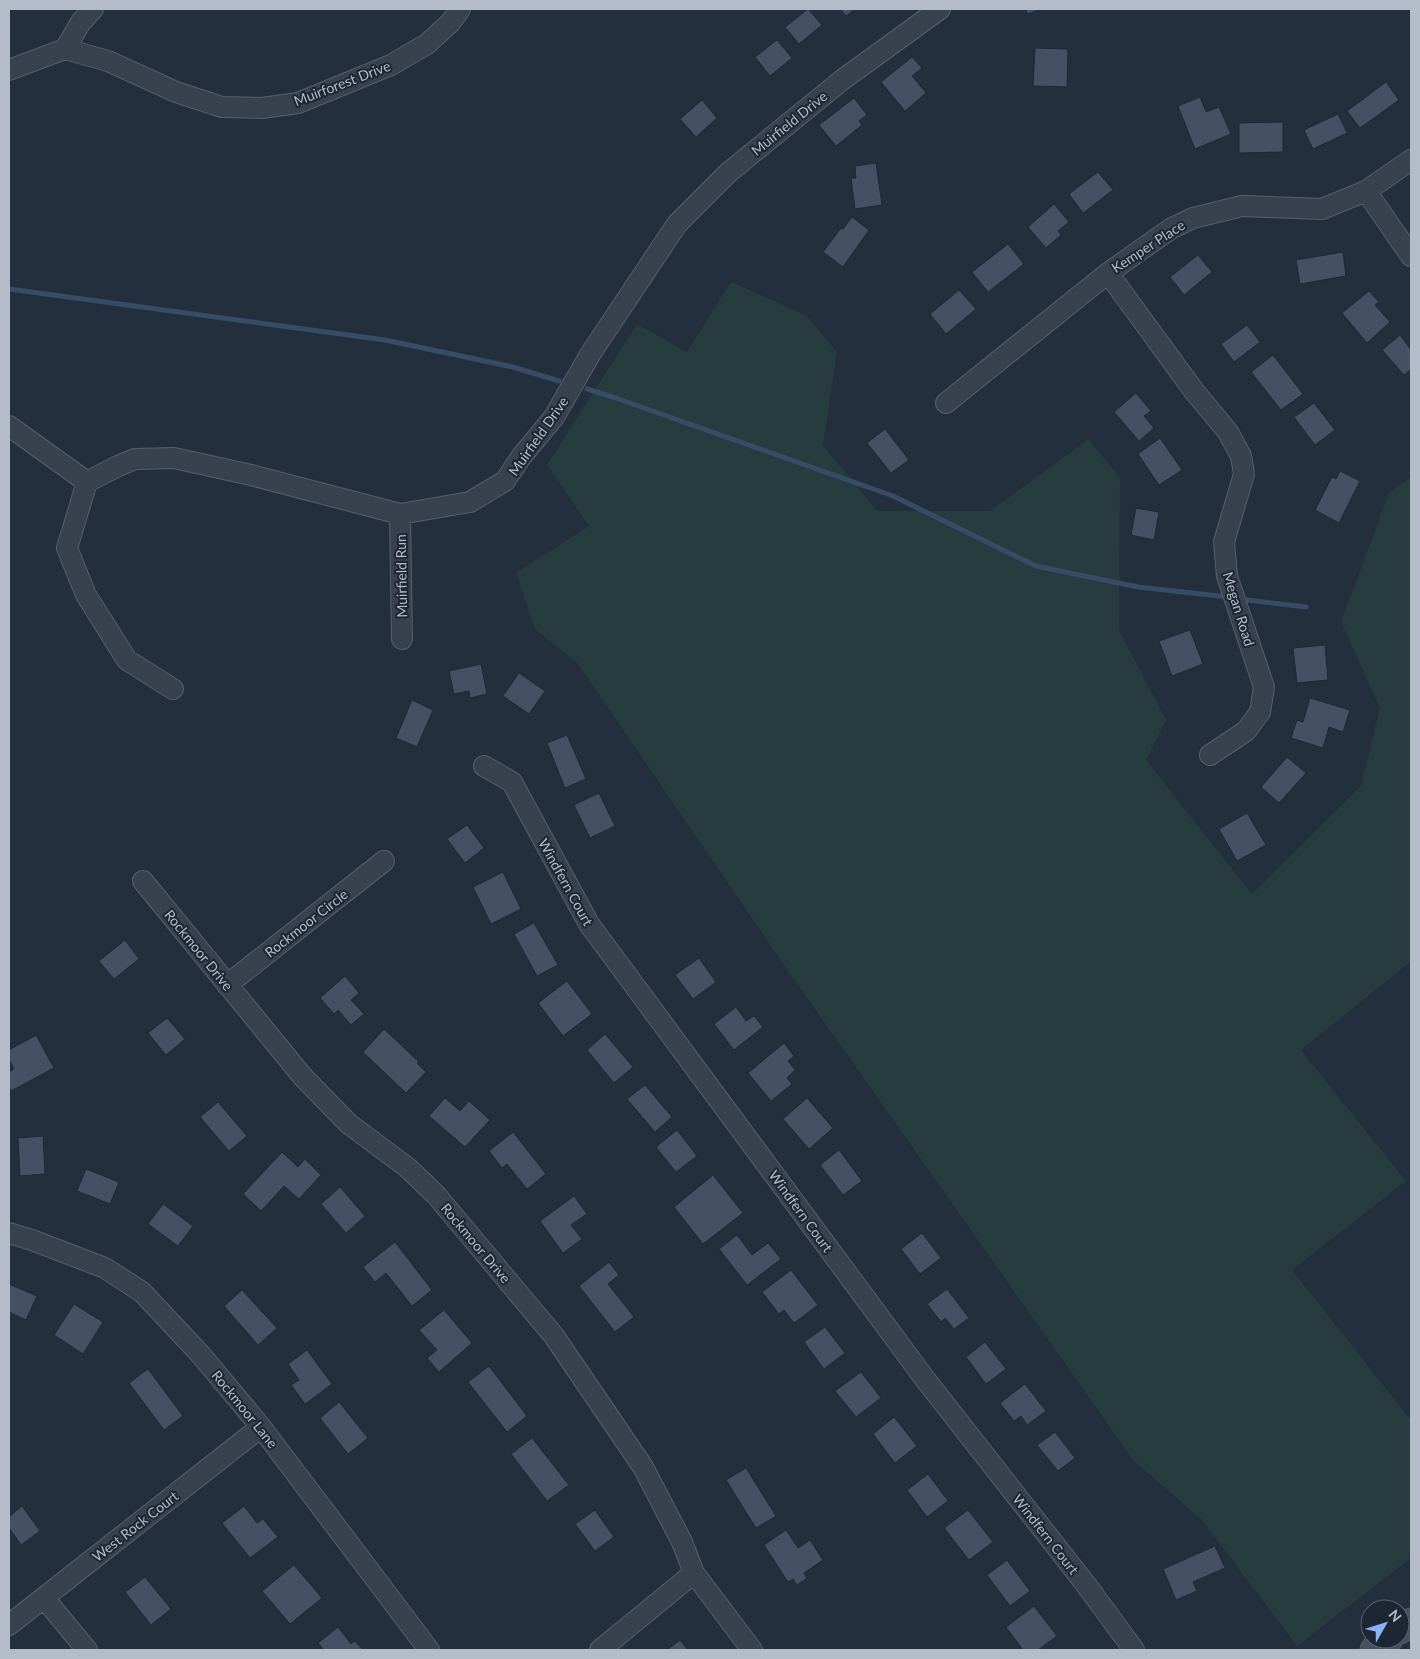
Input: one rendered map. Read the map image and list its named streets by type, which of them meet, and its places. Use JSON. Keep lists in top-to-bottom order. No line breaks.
{"streets":{"street":["Muirforest Drive","Muirfield Drive","Kemper Place","Muirfield Run","Megan Road","Windfern Court","Rockmoor Circle","Rockmoor Drive","Rockmoor Lane","West Rock Court"]},"crossings":[["Muirfield Drive","Muirfield Run"],["Kemper Place","Megan Road"],["Rockmoor Circle","Rockmoor Drive"],["Rockmoor Lane","West Rock Court"]],"north":"top right"}
